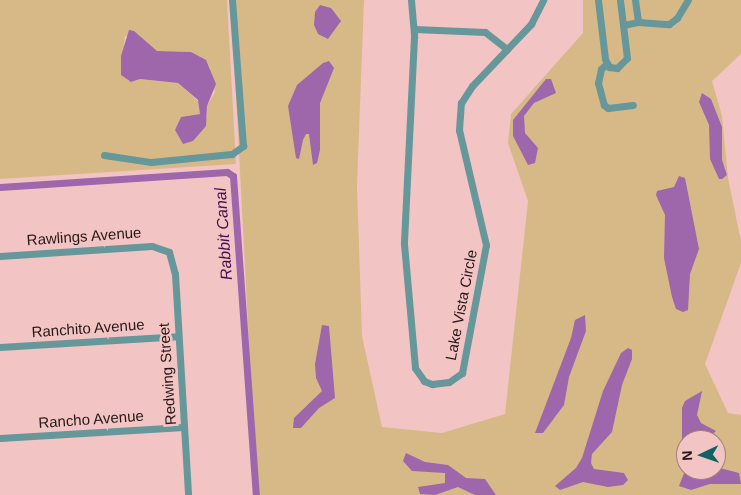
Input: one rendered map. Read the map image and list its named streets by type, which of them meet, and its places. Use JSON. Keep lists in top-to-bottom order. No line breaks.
{"streets":{"street":["Rawlings Avenue","Lake Vista Circle","Ranchito Avenue","Redwing Street","Rancho Avenue"]},"crossings":[["Rawlings Avenue","Redwing Street"],["Ranchito Avenue","Redwing Street"],["Redwing Street","Rancho Avenue"]],"water":["Rabbit Canal"],"north":"left"}
